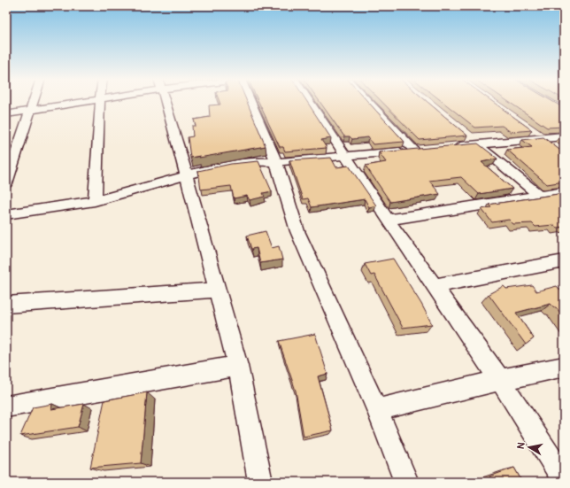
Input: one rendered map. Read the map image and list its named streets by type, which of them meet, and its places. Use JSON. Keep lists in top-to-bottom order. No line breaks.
{"north":"left"}
